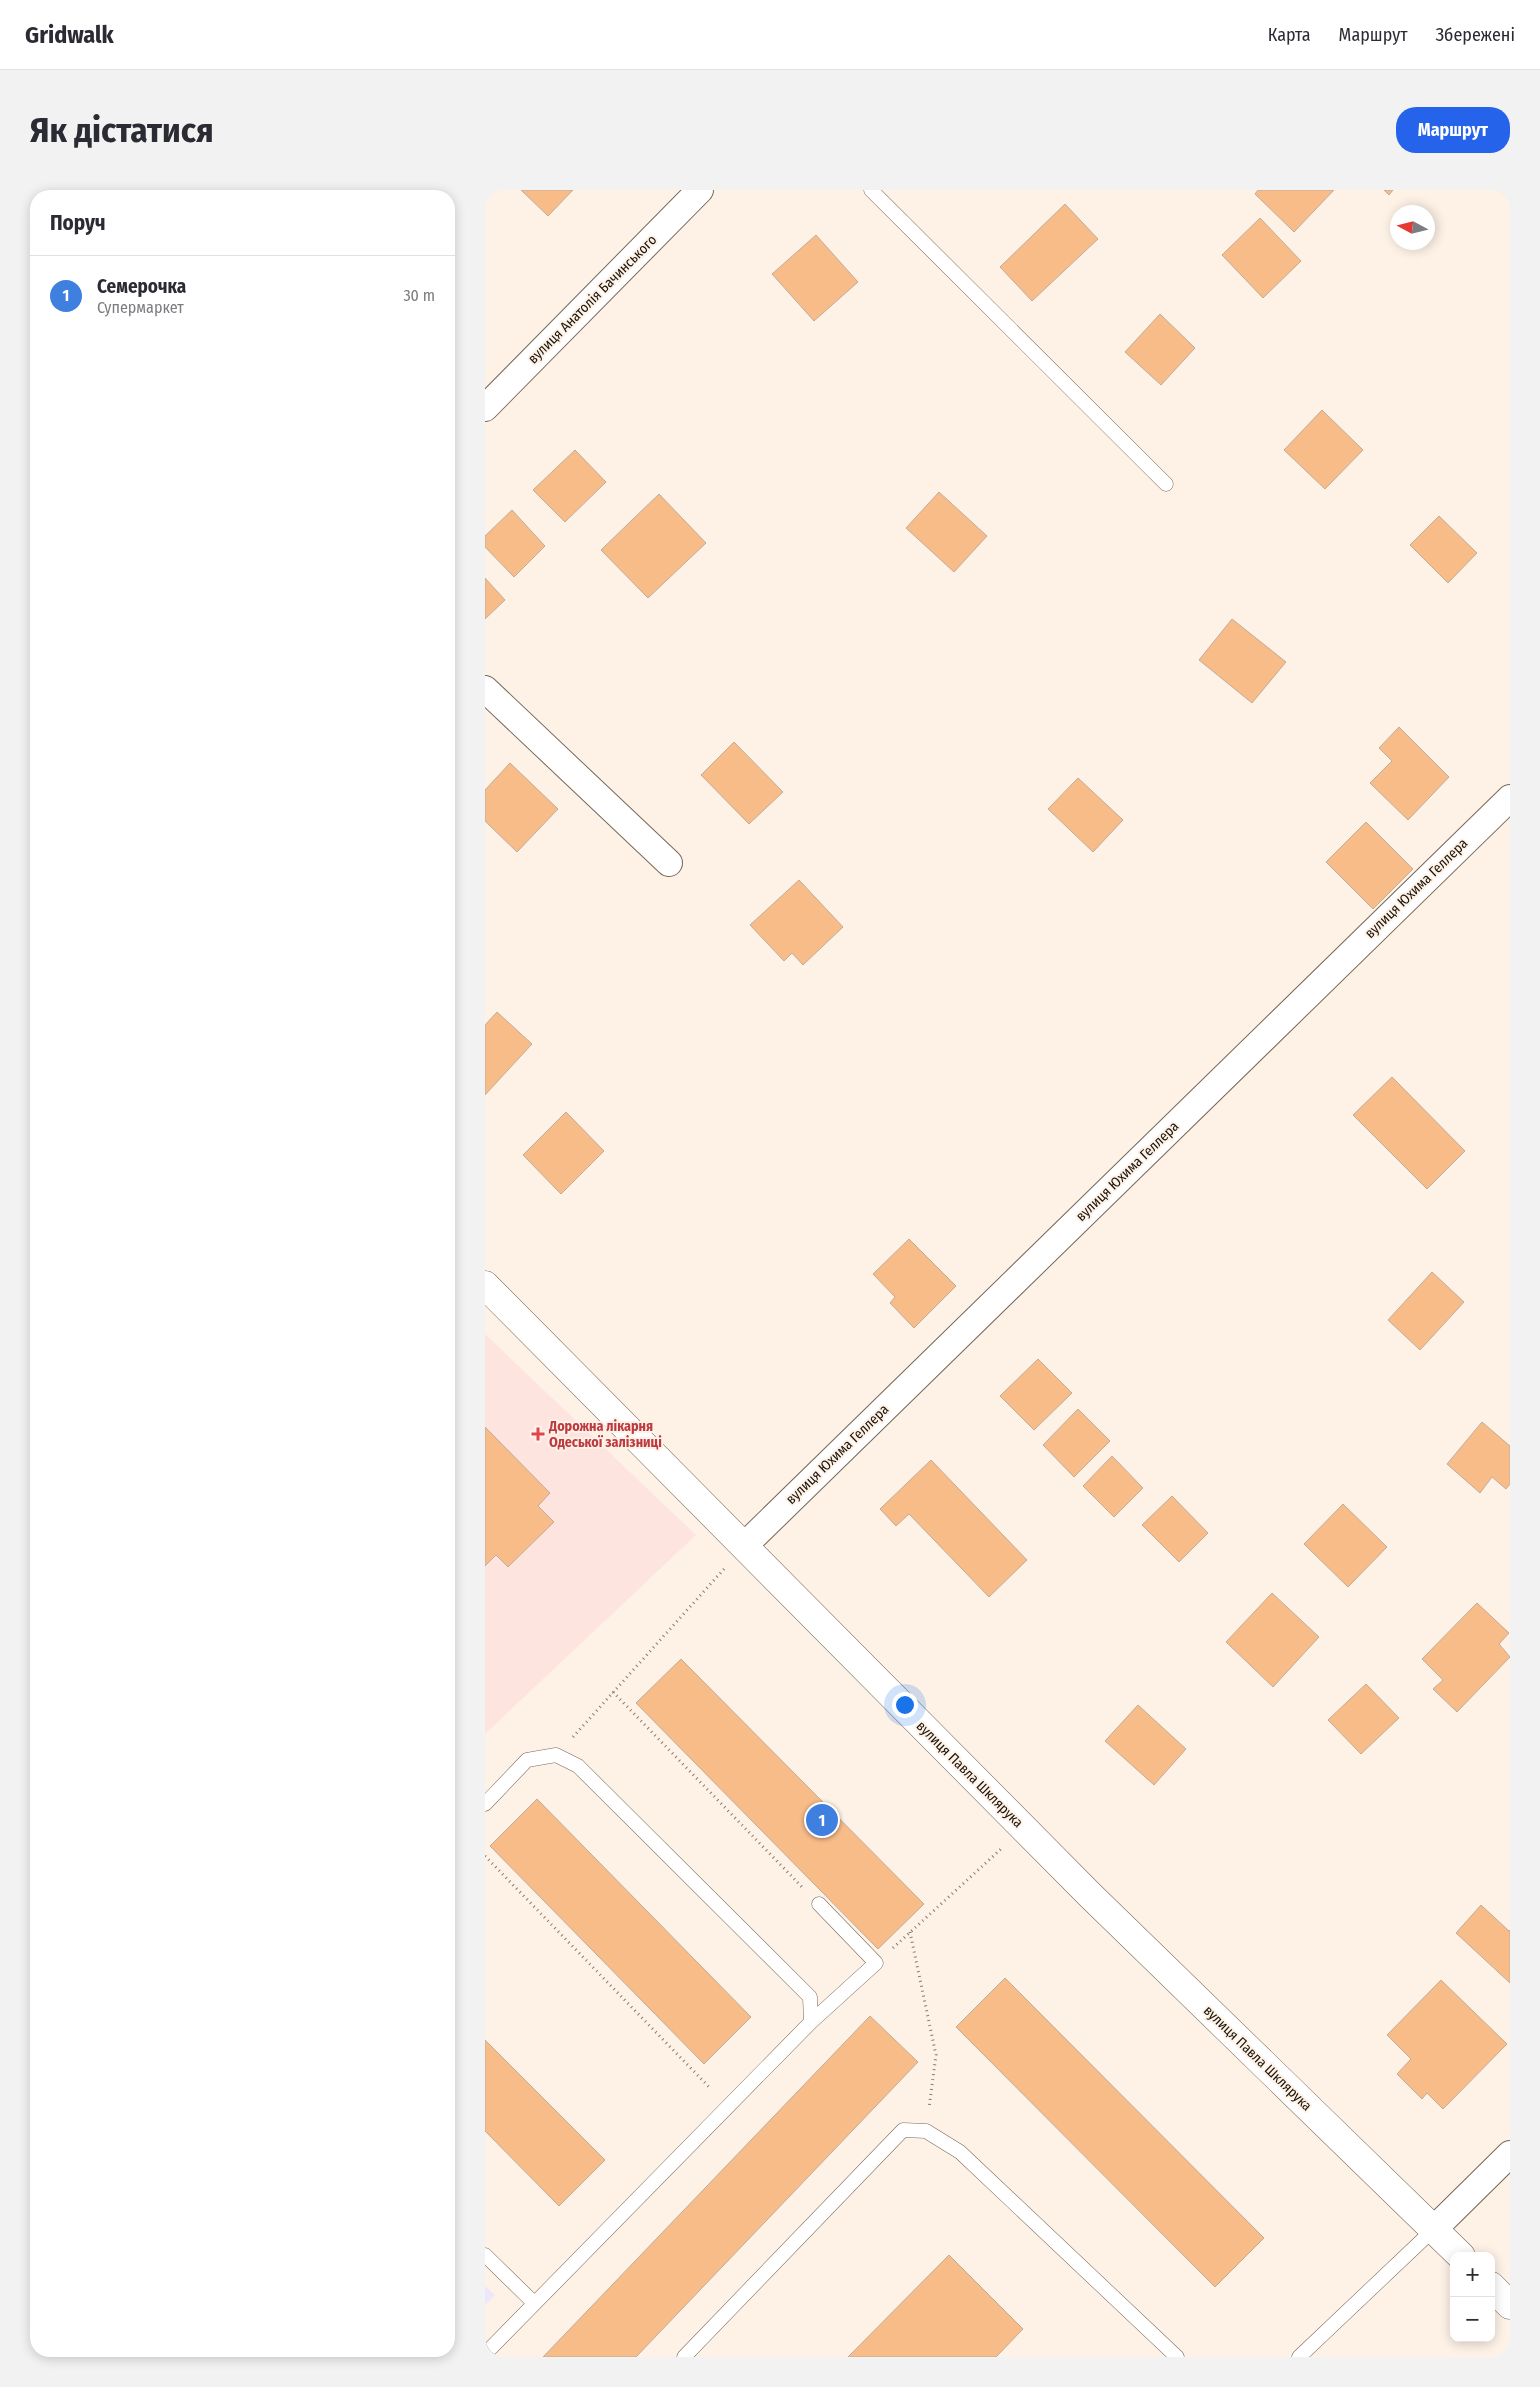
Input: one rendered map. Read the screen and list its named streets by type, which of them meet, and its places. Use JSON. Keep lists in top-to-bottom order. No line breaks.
{"streets":{"street":["вулиця Анатолія Бачинського","вулиця Юхима Геллера","вулиця Павла Шклярука"]},"crossings":[["вулиця Юхима Геллера","вулиця Павла Шклярука"]],"places":{"health":["Дорожна лікарня Одеської залізниці"]},"north":"left","page":{"header":"Gridwalk","nav":["Карта","Маршрут","Збережені"],"buttons":"Маршрут","title":"Як дістатися","heading":"Поруч","list":[{"mark":"1","name":"Семерочка","note":"Супермаркет","value":"30 m"}],"pins":"1","map_buttons":["+","−"]}}
